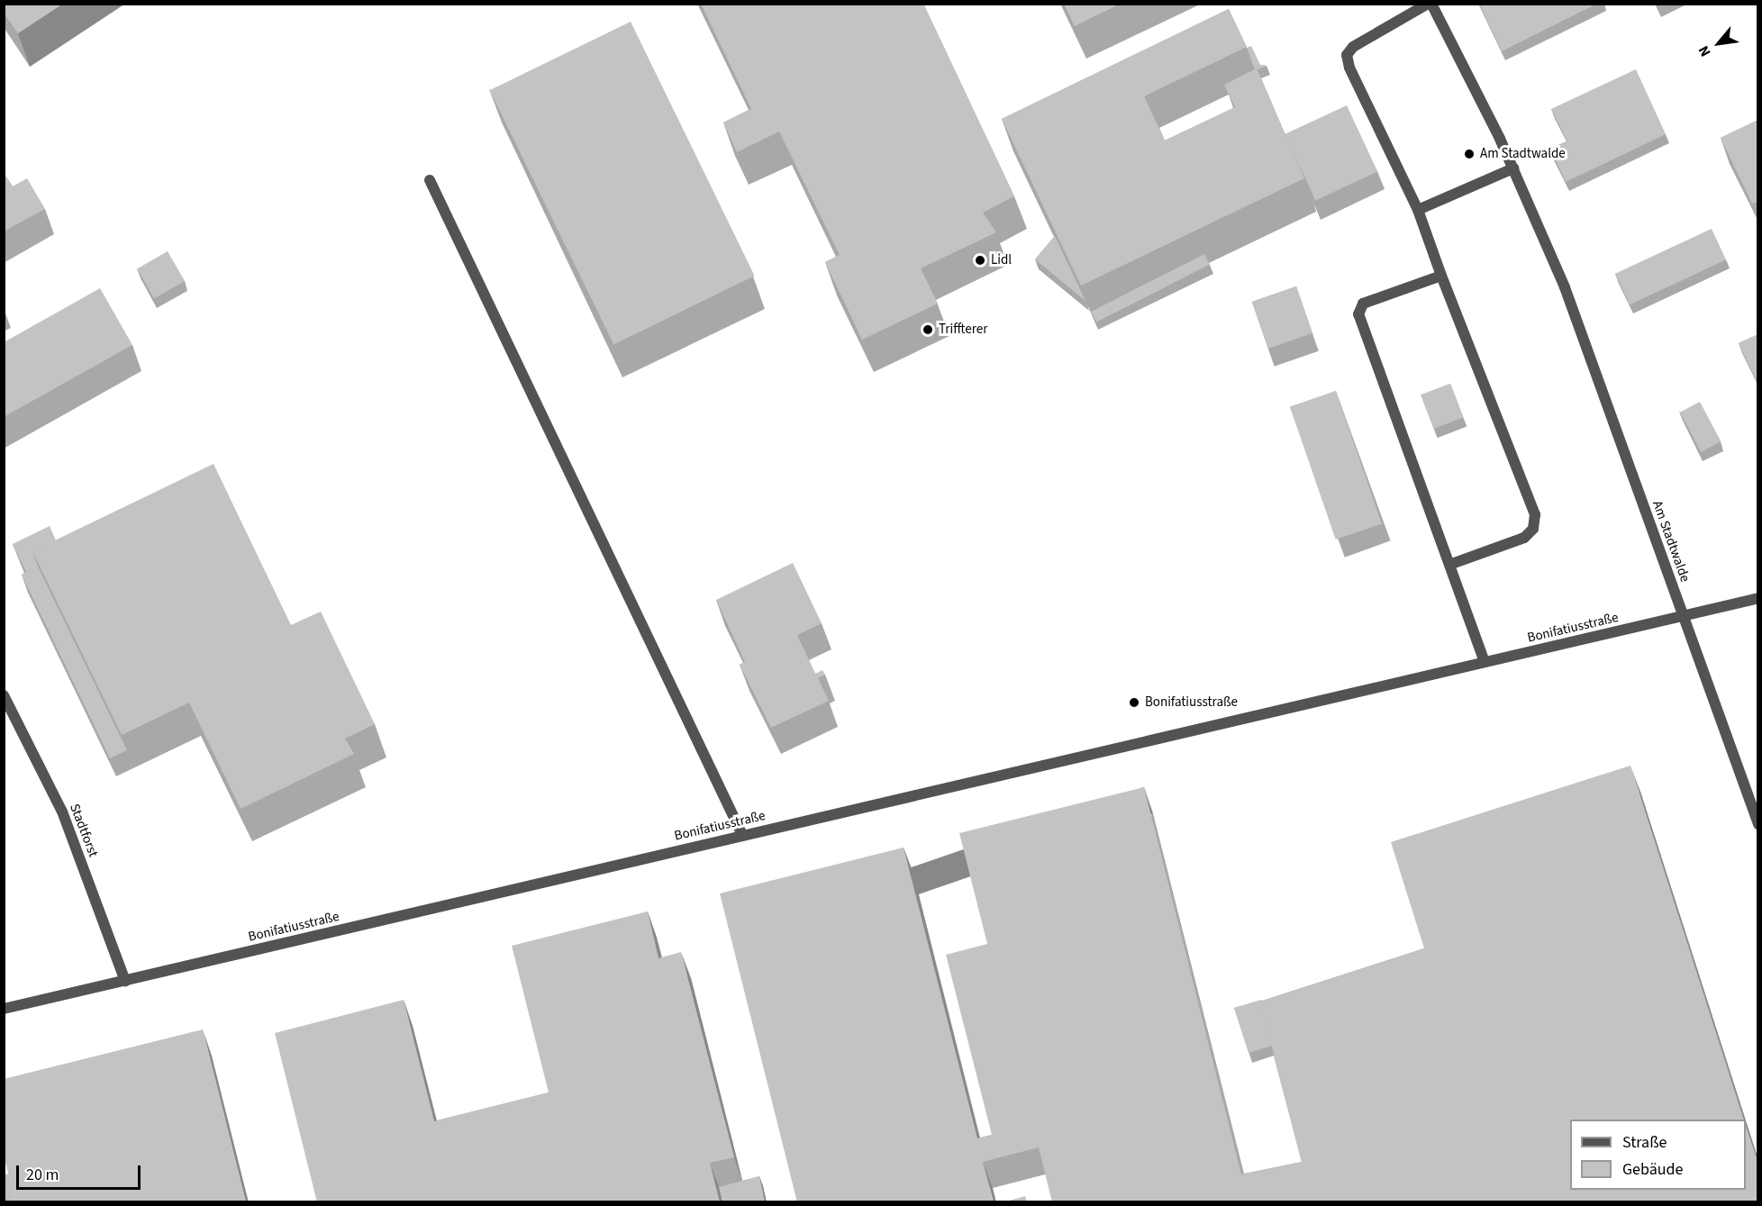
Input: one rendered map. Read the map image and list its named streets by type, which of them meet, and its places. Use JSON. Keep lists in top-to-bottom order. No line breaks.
{"streets":{"street":["Am Stadtwalde","Bonifatiusstraße","Stadtforst"]},"crossings":[["Am Stadtwalde","Bonifatiusstraße"],["Bonifatiusstraße","Stadtforst"]],"places":["Am Stadtwalde","Lidl","Triffterer","Bonifatiusstraße"],"legend":["Straße","Gebäude"],"scale_bar":"20 m","north":"bottom left"}
